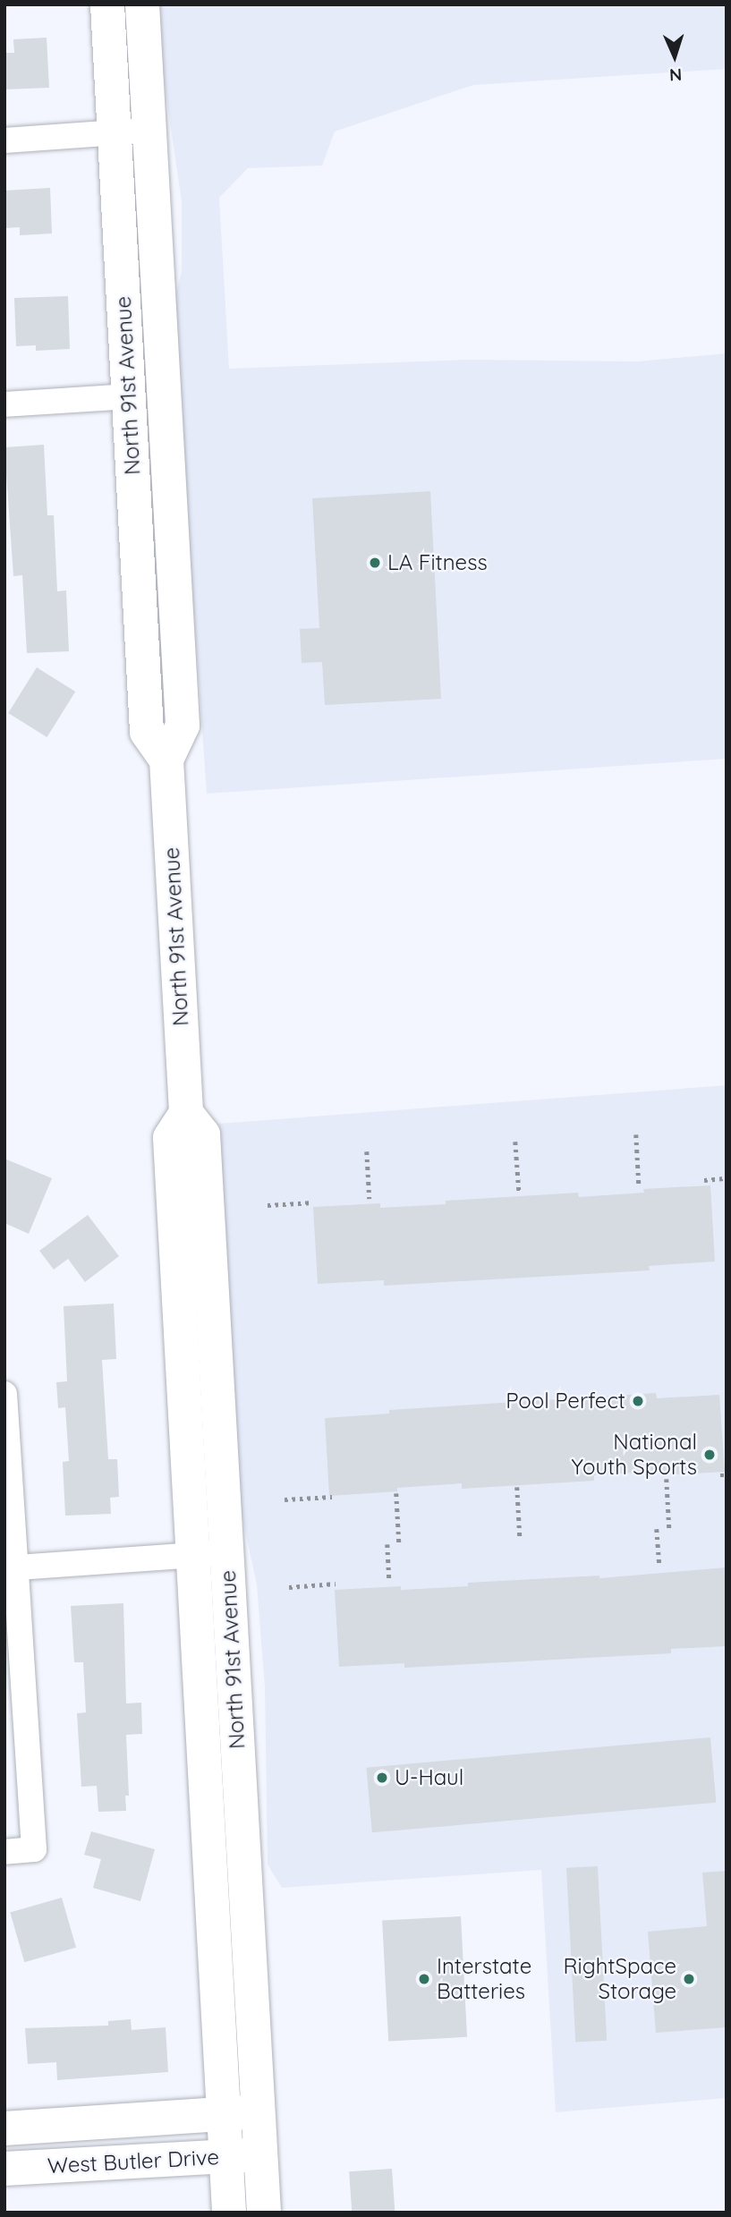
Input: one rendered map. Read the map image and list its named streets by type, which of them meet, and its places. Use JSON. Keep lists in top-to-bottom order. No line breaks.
{"streets":{"main road":["North 91st Avenue","West Butler Drive"]},"crossings":[["North 91st Avenue","West Butler Drive"]],"places":["LA Fitness","Pool Perfect","National Youth Sports","U-Haul","Interstate Batteries","RightSpace Storage"],"north":"bottom"}
